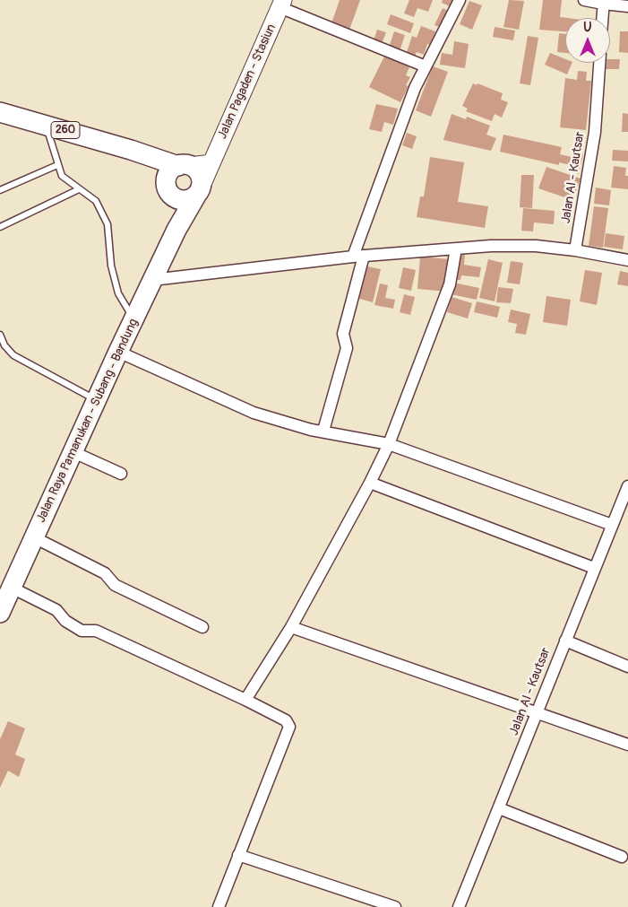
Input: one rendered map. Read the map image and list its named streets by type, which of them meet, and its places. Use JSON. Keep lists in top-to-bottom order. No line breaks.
{"streets":{"main road":["Jalan Pagaden - Stasiun","260","Jalan Raya Pamanukan - Subang - Bandung"],"street":["Jalan Al - Kautsar"]},"crossings":[["Jalan Pagaden - Stasiun","260"],["Jalan Pagaden - Stasiun","Jalan Raya Pamanukan - Subang - Bandung"],["260","Jalan Raya Pamanukan - Subang - Bandung"]],"north":"top"}
